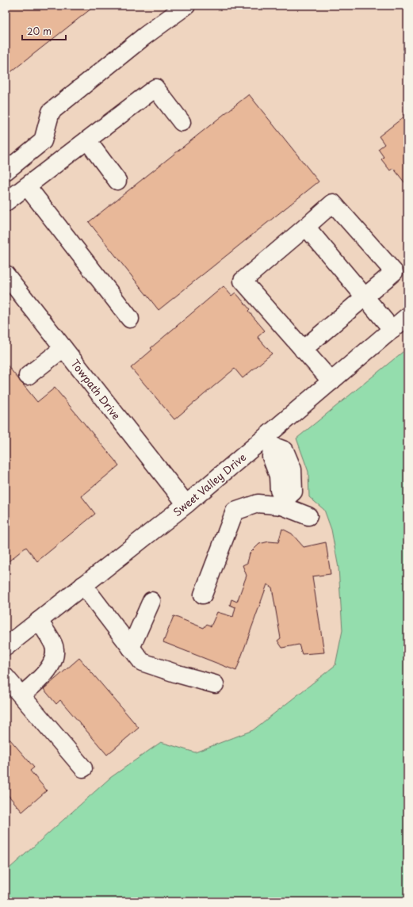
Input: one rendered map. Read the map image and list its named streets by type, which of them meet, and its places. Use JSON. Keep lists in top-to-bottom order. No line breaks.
{"streets":{"street":["Towpath Drive","Sweet Valley Drive"]},"crossings":[["Towpath Drive","Sweet Valley Drive"]],"scale_bar":"20 m"}
